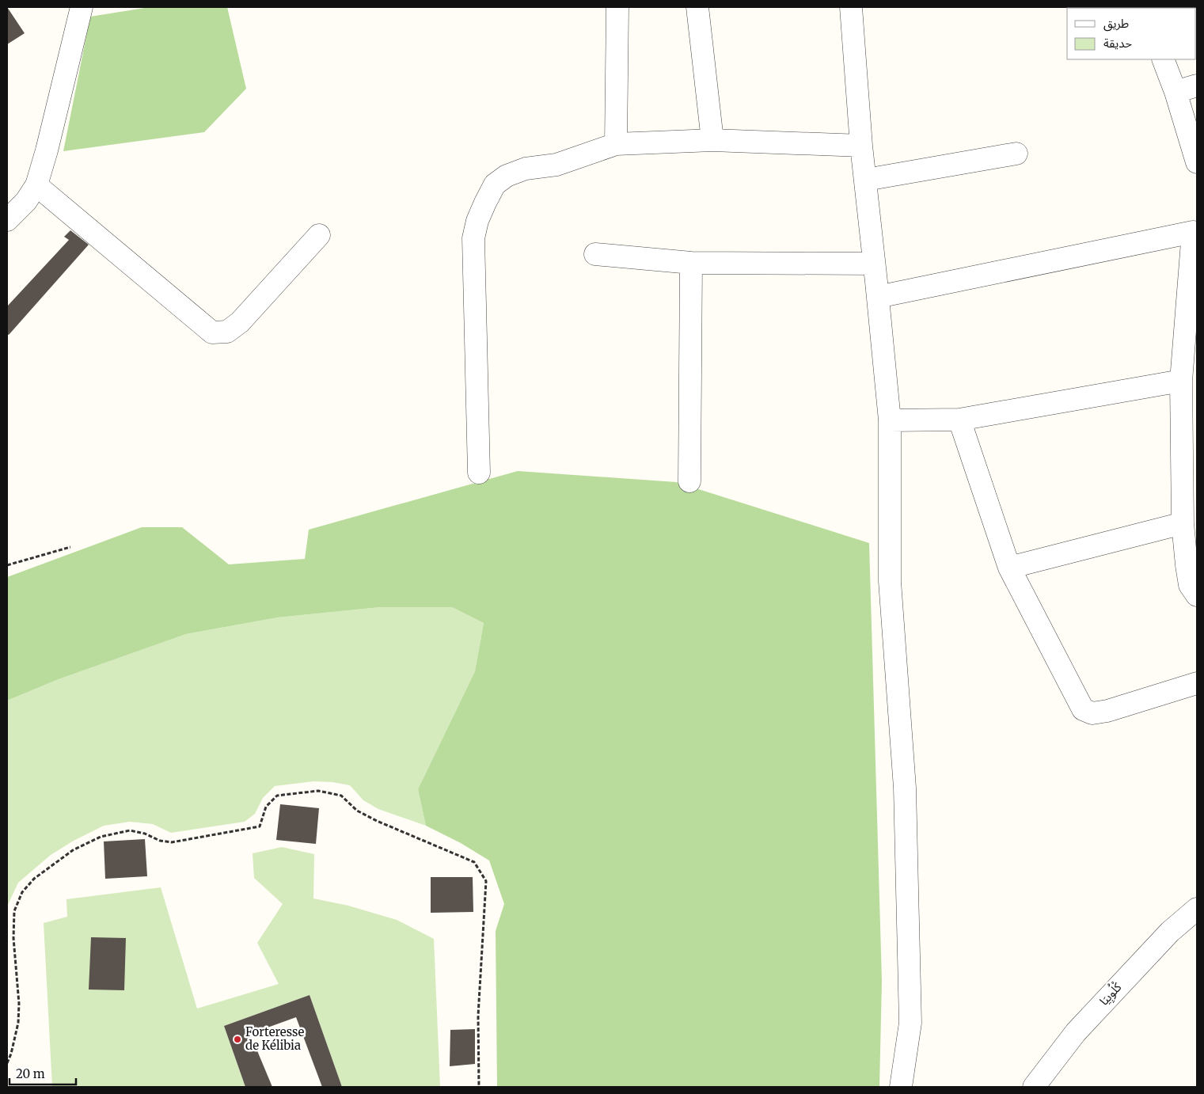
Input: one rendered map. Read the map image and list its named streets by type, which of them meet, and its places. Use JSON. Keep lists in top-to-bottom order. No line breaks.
{"streets":{"street":["كْلُوبِيَا"]},"places":["Forteresse de Kélibia"],"legend":["طريق","حديقة"],"scale_bar":"20 m"}
